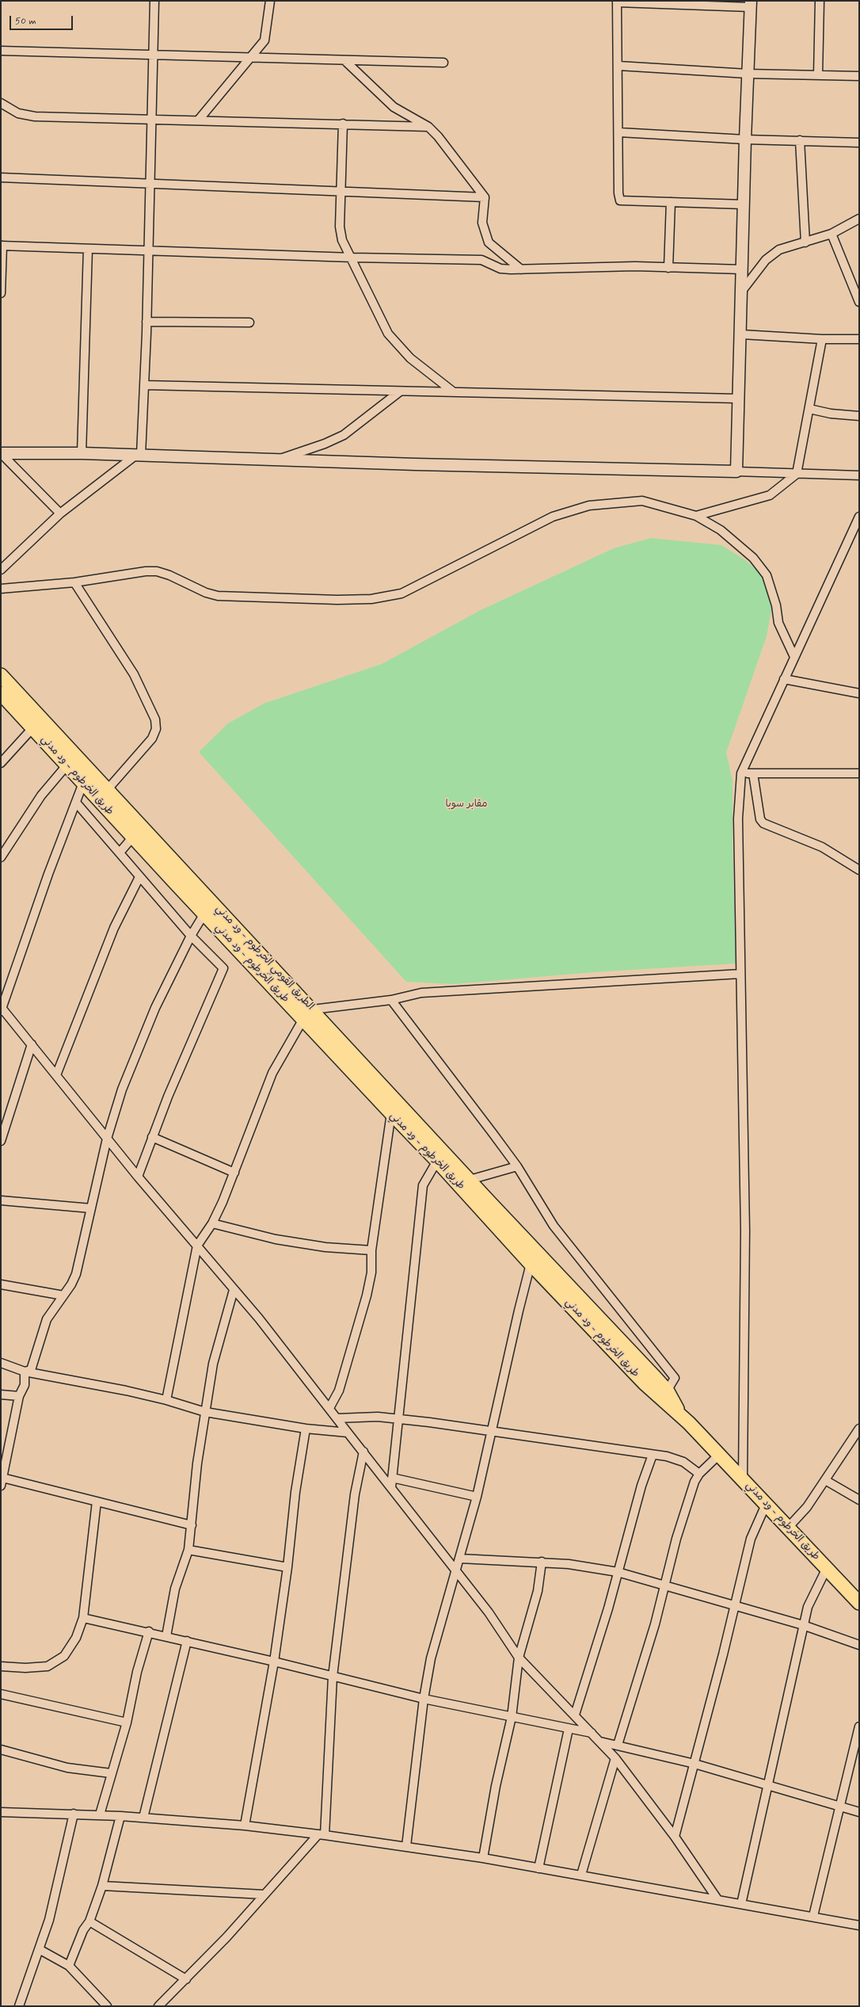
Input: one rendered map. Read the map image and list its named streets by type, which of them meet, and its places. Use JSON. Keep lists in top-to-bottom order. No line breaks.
{"streets":{"highway":["طريق الخرطوم - ود مدني","الطريق القومي الخرطوم - ود مدني"]},"crossings":[["طريق الخرطوم - ود مدني","الطريق القومي الخرطوم - ود مدني"]],"parks":["مقابر سوبا"],"scale_bar":"50 m"}
